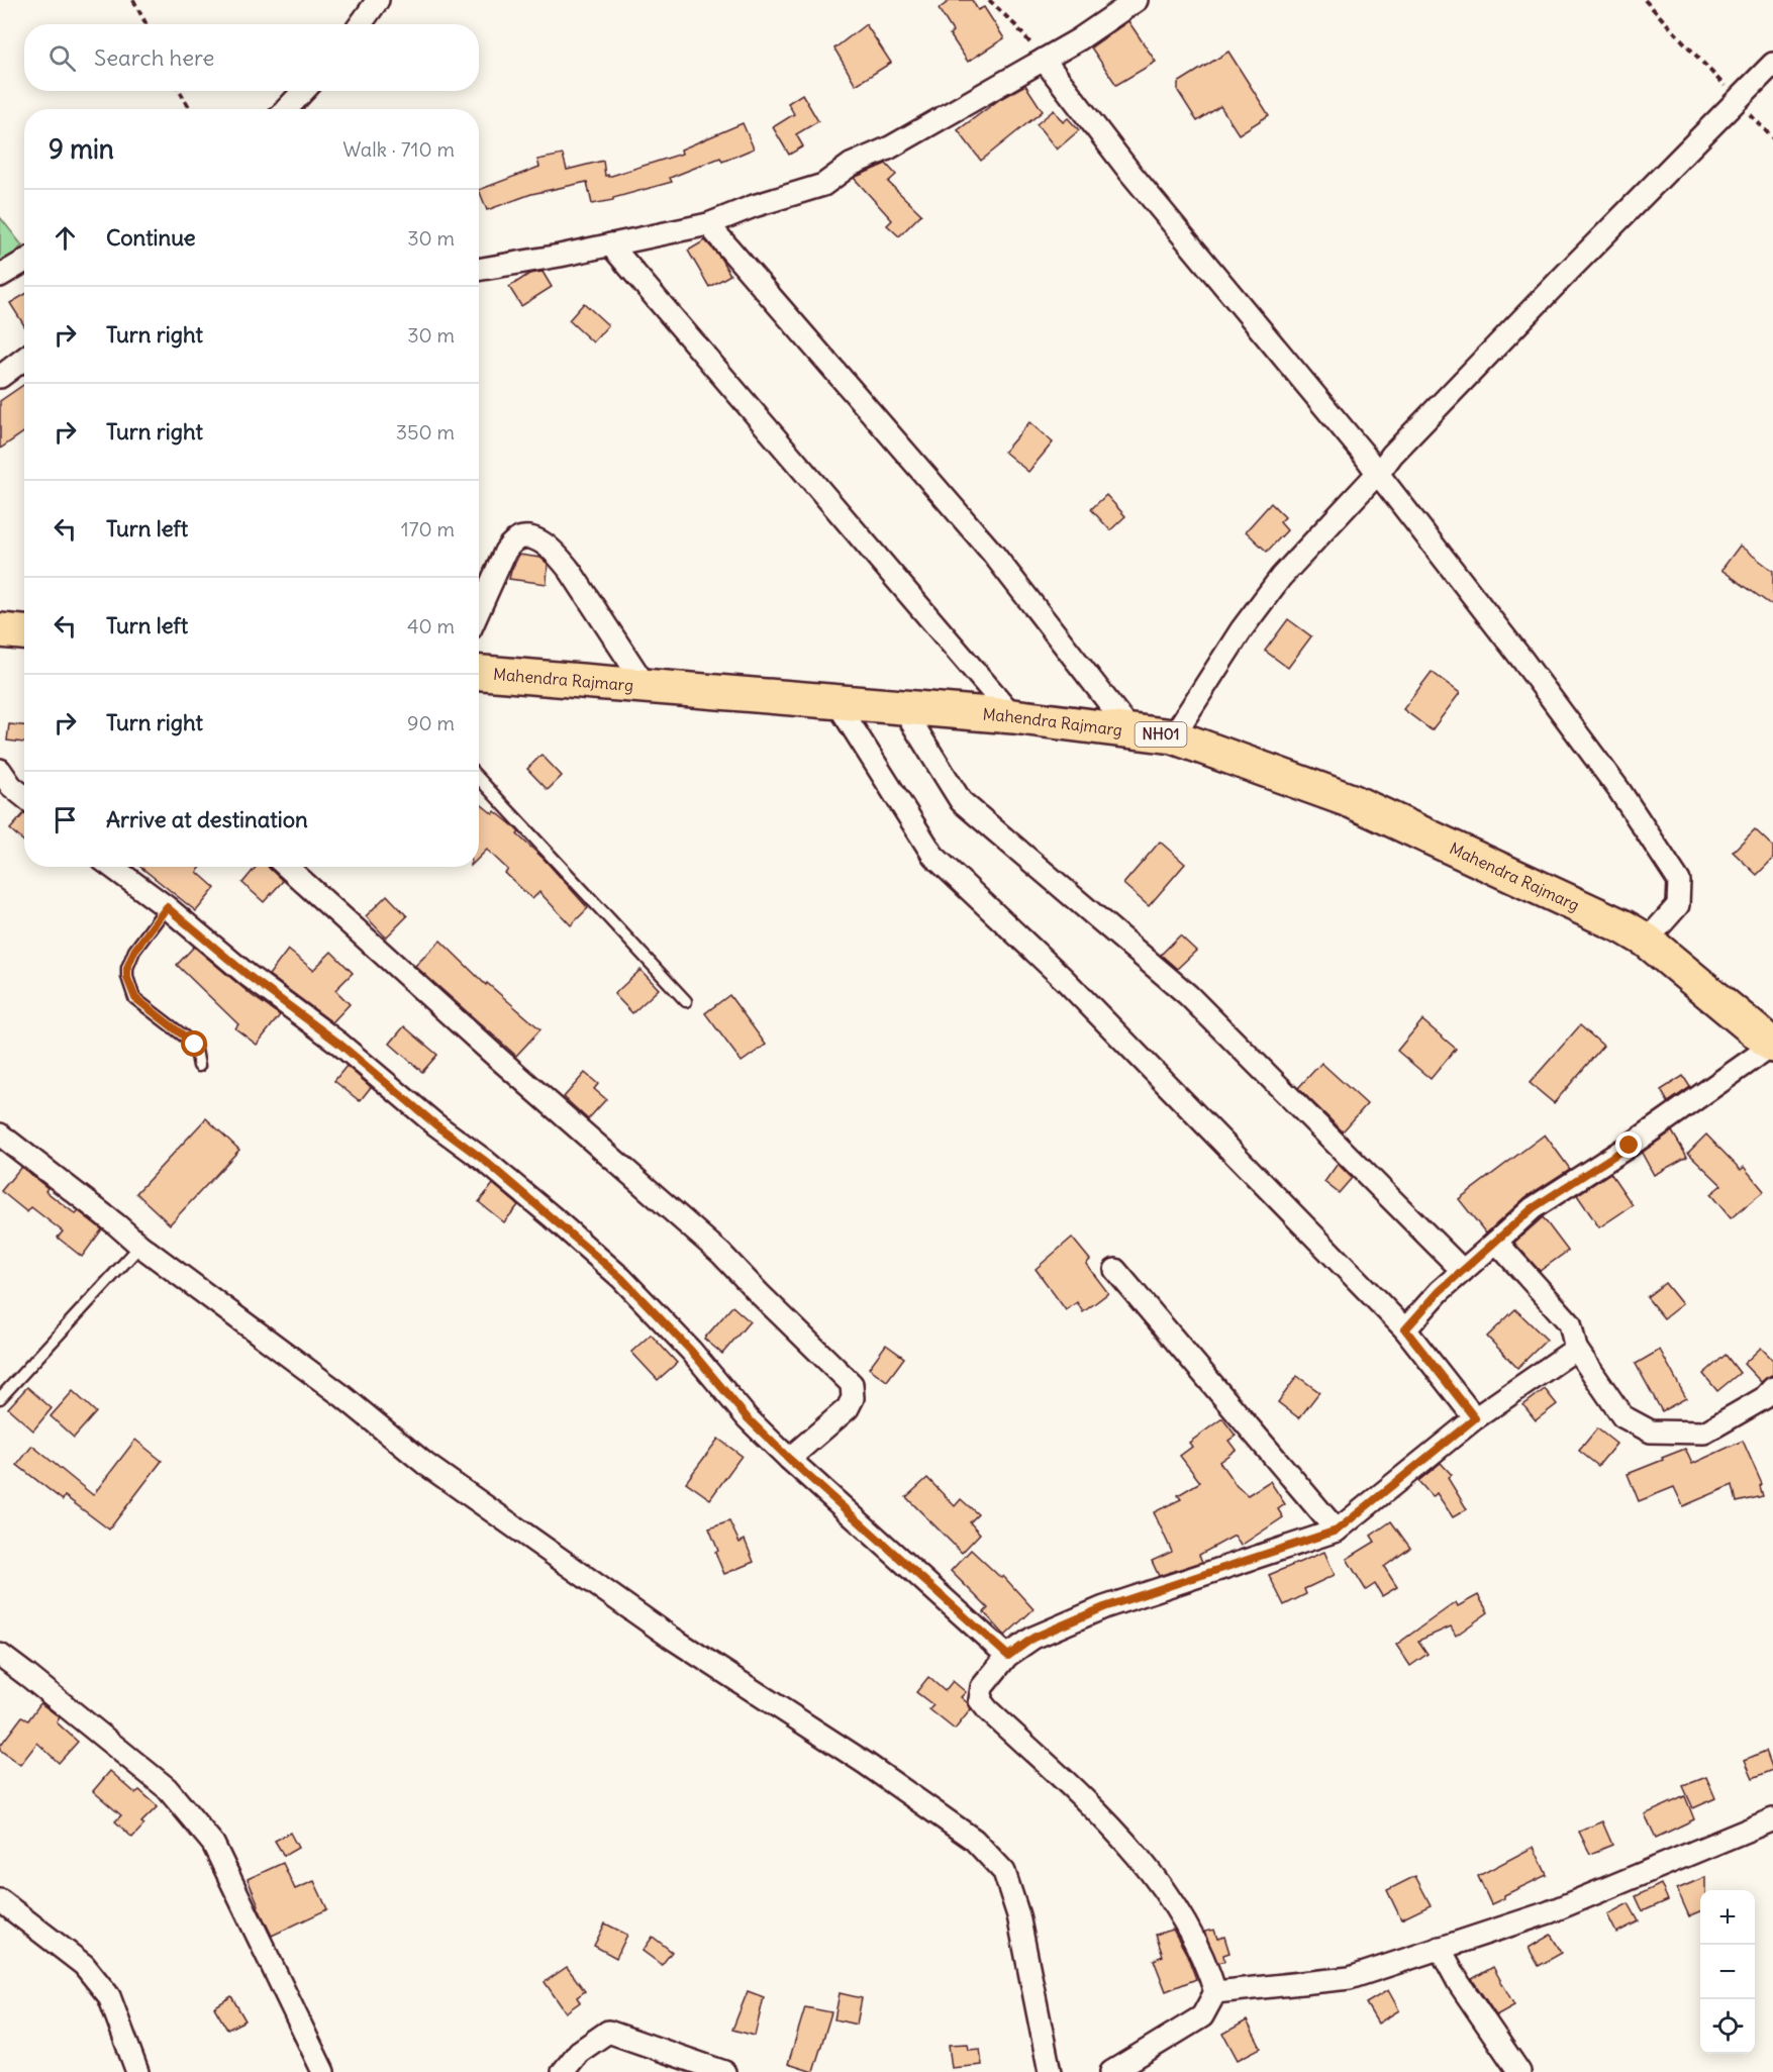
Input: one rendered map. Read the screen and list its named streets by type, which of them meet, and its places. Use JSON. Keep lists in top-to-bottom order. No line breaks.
{"streets":{"highway":["Mahendra Rajmarg","NH01"]},"page":{"search":"Search here","heading":["9 min","Walk · 710 m"],"list":[["Continue","30 m"],["Turn right","30 m"],["Turn right","350 m"],["Turn left","170 m"],["Turn left","40 m"],["Turn right","90 m"],"Arrive at destination"],"map_buttons":["+","−"]}}
